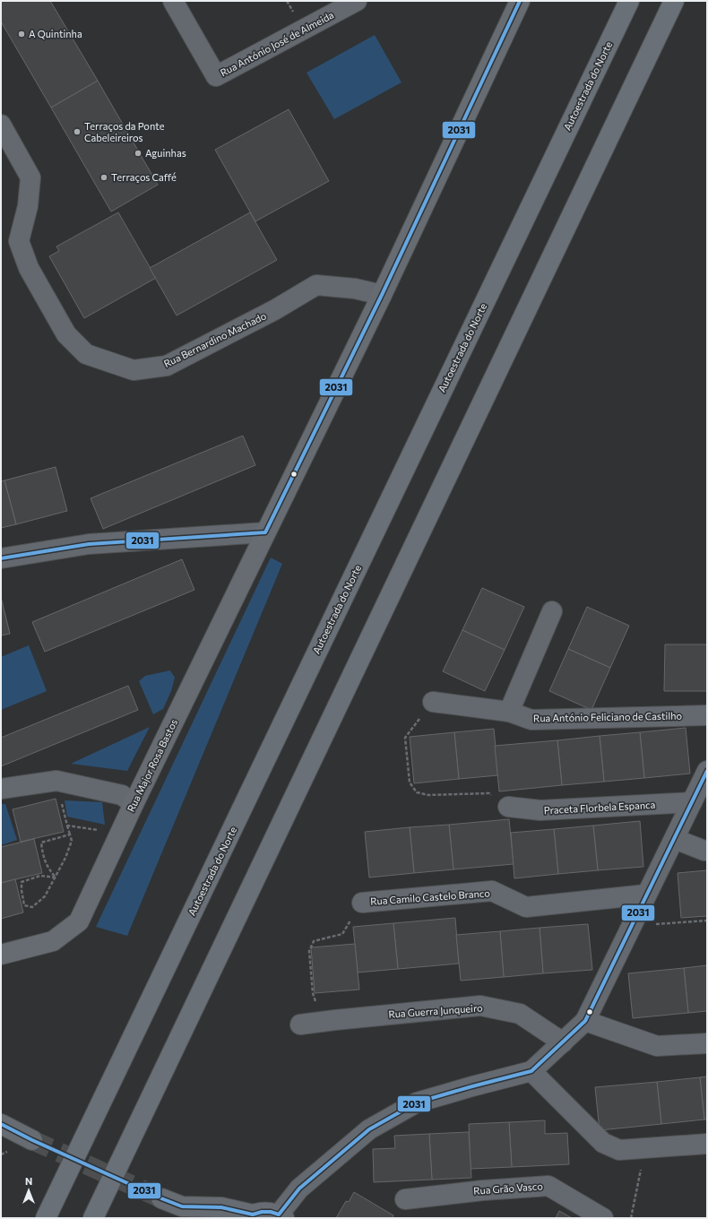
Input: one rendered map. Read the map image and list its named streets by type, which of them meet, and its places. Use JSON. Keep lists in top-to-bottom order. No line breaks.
{"streets":{"highway":["Autoestrada do Norte"],"street":["Rua António José de Almeida","Rua Bernardino Machado","Rua António Feliciano de Castilho","Rua Major Rosa Bastos","Praceta Florbela Espanca","Rua Camilo Castelo Branco","Rua Guerra Junqueiro","Rua Grão Vasco"]},"crossings":[["Rua Bernardino Machado","Rua Major Rosa Bastos"]],"places":["A Quintinha","Terraços da Ponte Cabeleireiros","Aguinhas","Terraços Caffé"],"lines":["transit line 2031"],"north":"top"}
